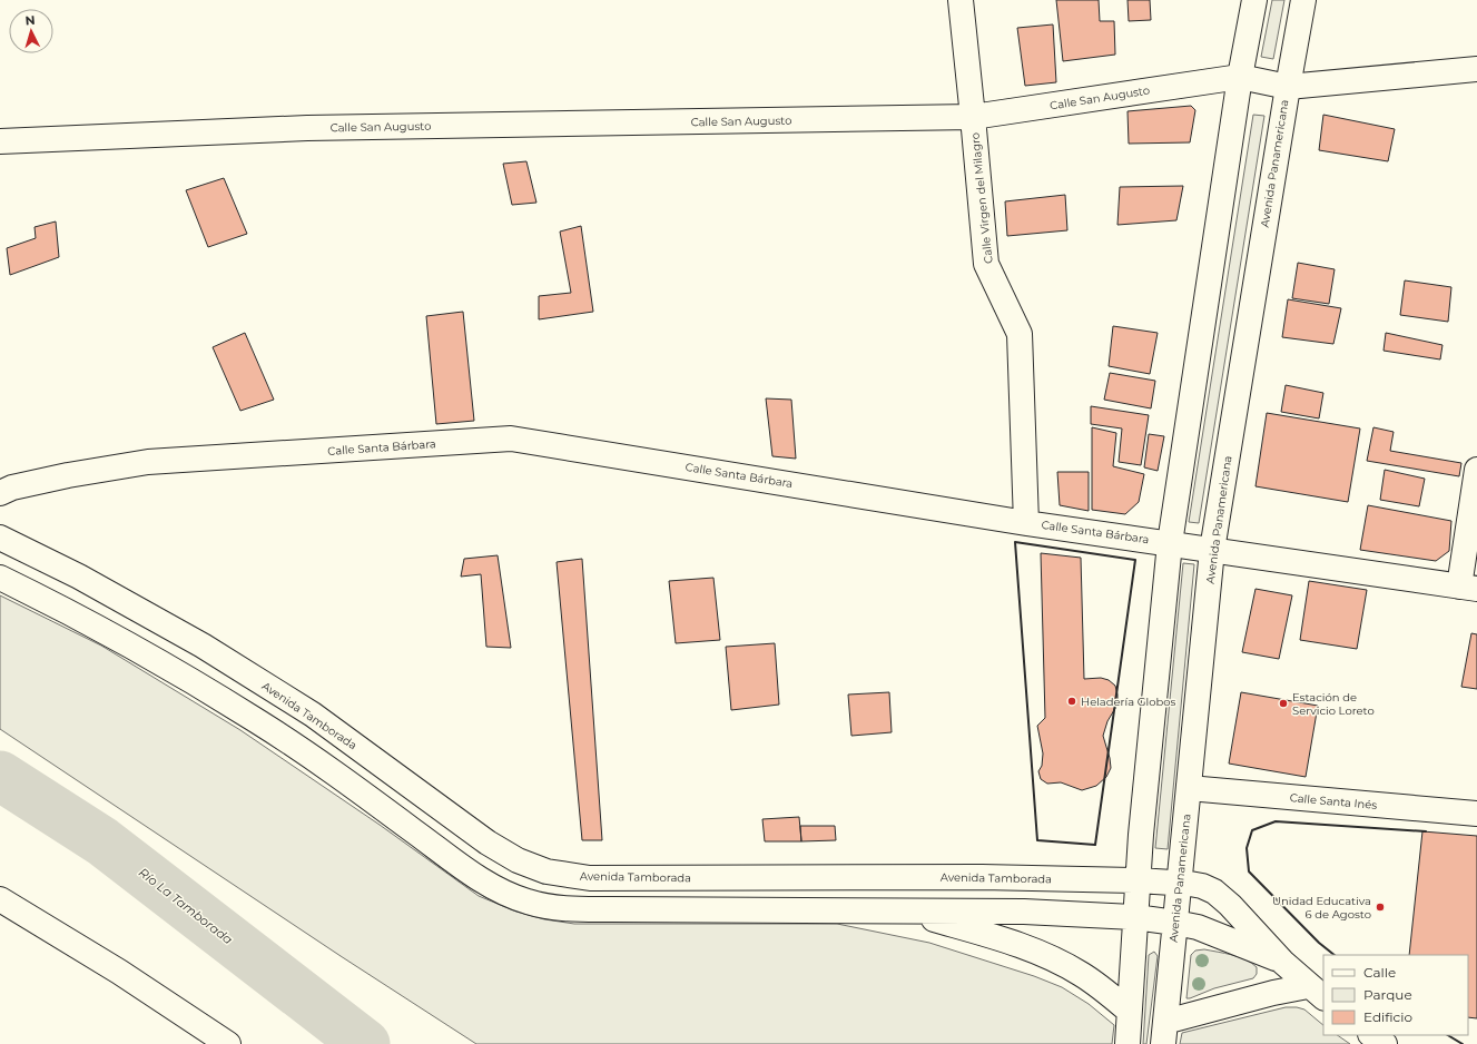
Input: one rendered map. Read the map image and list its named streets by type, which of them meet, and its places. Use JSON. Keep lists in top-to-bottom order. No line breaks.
{"streets":{"main road":["Calle San Augusto","Avenida Panamericana","Calle Virgen del Milagro","Calle Santa Bárbara","Avenida Tamborada","Calle Santa Inés"]},"crossings":[["Calle San Augusto","Avenida Panamericana"],["Calle San Augusto","Calle Virgen del Milagro"],["Avenida Panamericana","Calle Santa Bárbara"],["Avenida Panamericana","Avenida Tamborada"],["Avenida Panamericana","Calle Santa Inés"],["Calle Virgen del Milagro","Calle Santa Bárbara"]],"water":["Río La Tamborada"],"places":["Heladería Globos","Estación de Servicio Loreto","Unidad Educativa 6 de Agosto"],"legend":["Calle","Parque","Edificio"],"north":"top"}
